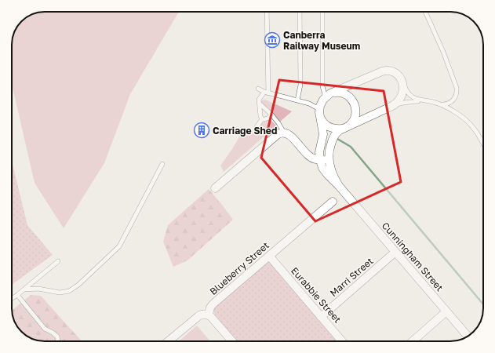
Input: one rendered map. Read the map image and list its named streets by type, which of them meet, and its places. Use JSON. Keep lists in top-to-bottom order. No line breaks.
{"streets":{"street":["Cunningham Street","Blueberry Street","Marri Street","Eurabbie Street"]},"crossings":[["Cunningham Street","Marri Street"],["Blueberry Street","Eurabbie Street"],["Marri Street","Eurabbie Street"]],"places":{"museum":["Canberra Railway Museum"],"building":["Carriage Shed"]}}
